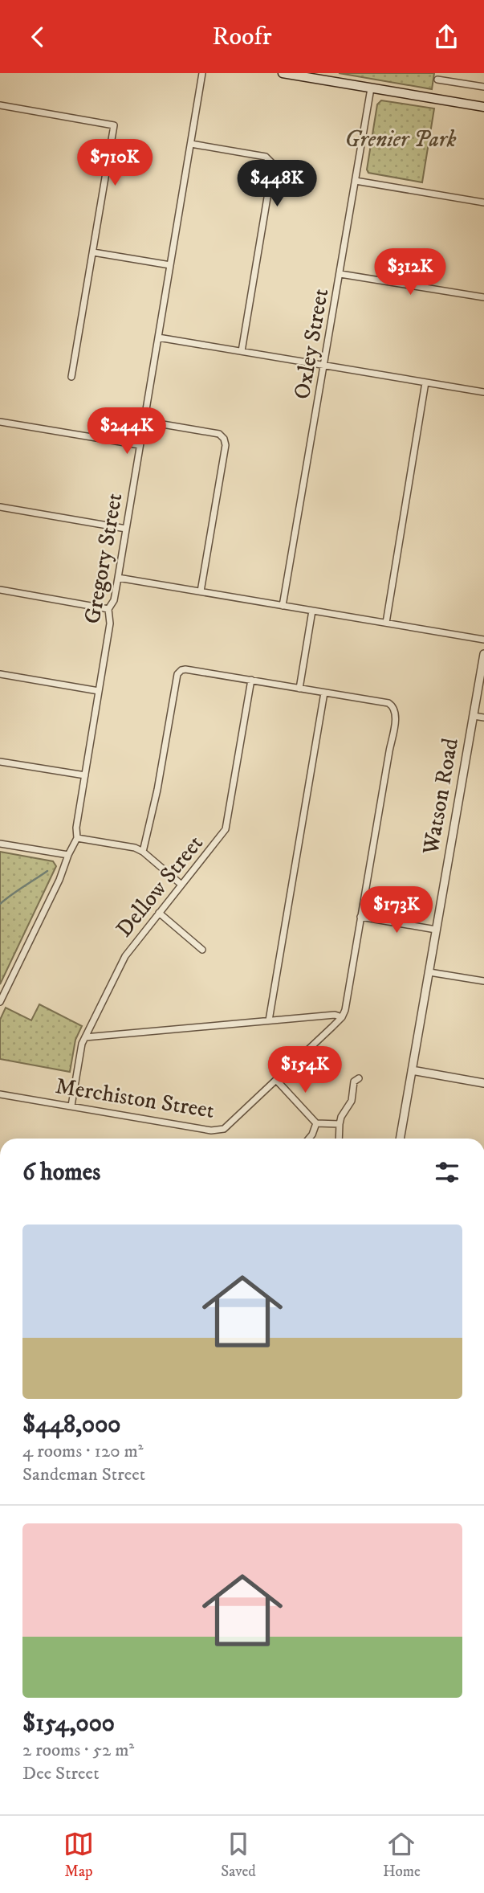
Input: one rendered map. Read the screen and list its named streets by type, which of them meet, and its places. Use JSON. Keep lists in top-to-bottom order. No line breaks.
{"streets":{"street":["Oxley Street","Gregory Street","Watson Road","Dellow Street","Merchiston Street"]},"crossings":[["Dellow Street","Merchiston Street"]],"parks":["Grenier Park"],"page":{"header":"Roofr","price":["$710K","$448K","$312K","$244K","$173K","$154K"],"heading":"6 homes","list":[{"name":"$448,000","note":"4 rooms · 120 m² · Sandeman Street"},{"name":"$154,000","note":"2 rooms · 52 m² · Dee Street"}],"tabs":["Map","Saved","Home"]}}
